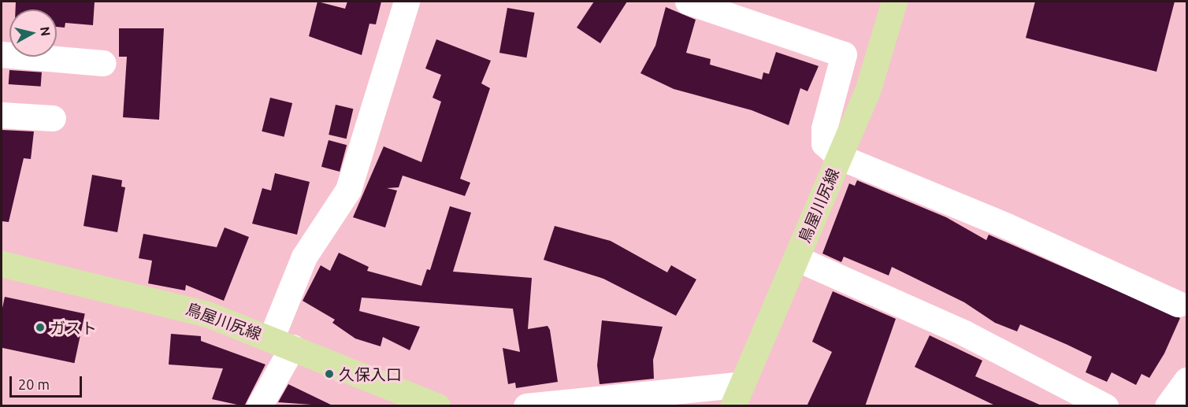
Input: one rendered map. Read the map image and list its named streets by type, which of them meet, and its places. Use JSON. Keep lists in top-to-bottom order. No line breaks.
{"streets":{"main road":["鳥屋川尻線"]},"places":["ガスト","久保入口"],"scale_bar":"20 m","north":"right"}
